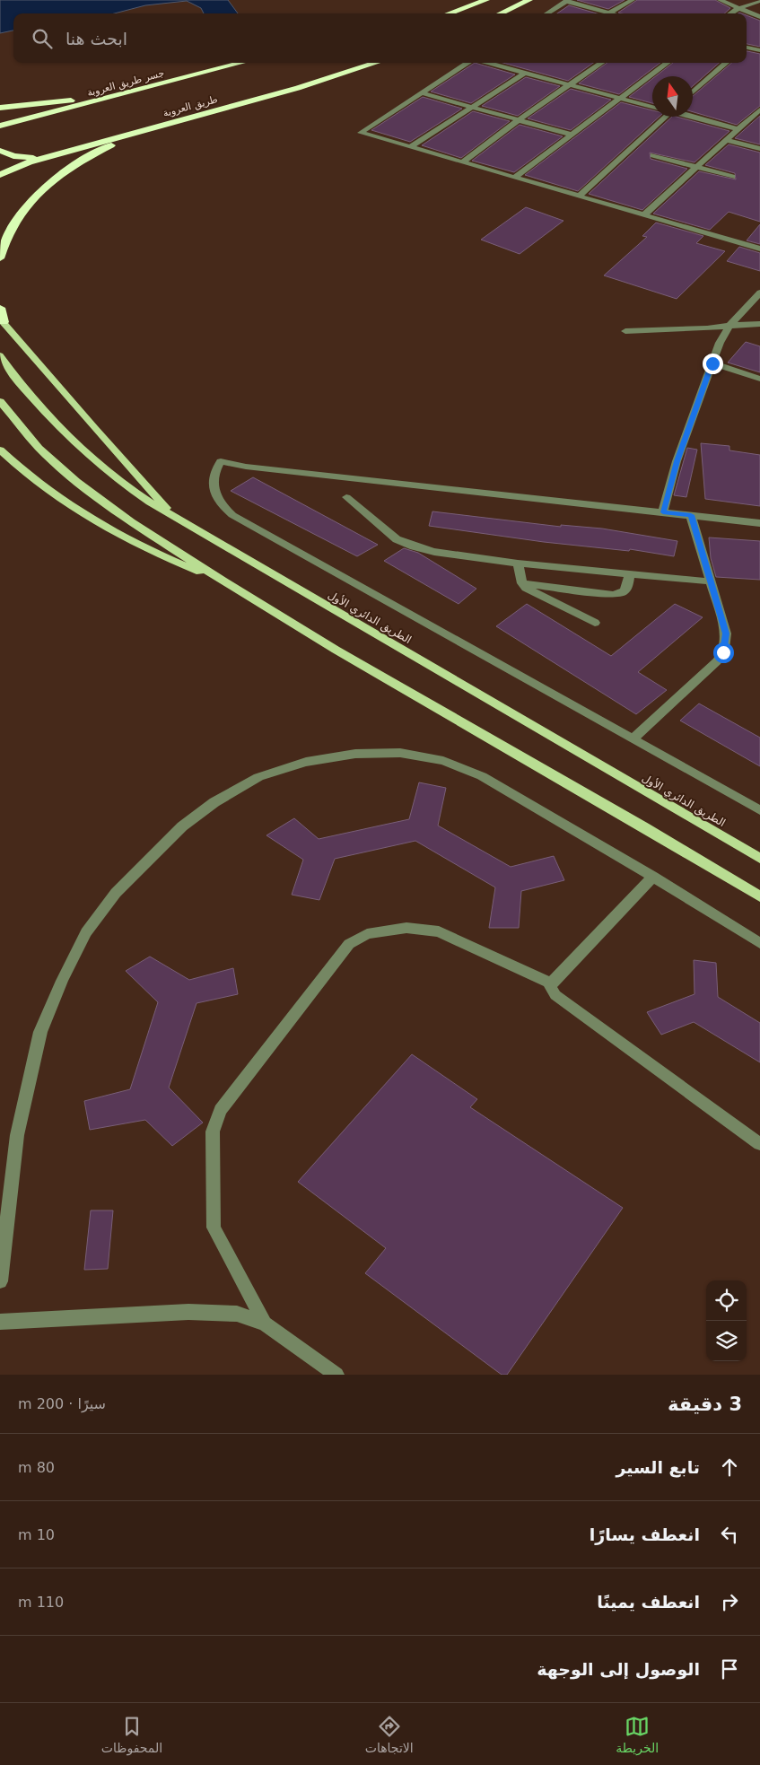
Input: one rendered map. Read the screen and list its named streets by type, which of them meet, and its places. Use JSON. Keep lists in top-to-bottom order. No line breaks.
{"streets":{"highway":["جسر طريق العروبة","طريق العروبة"],"main road":["الطريق الدائري الأول"]},"north":"top","page":{"search":"ابحث هنا","heading":["3 دقيقة","سيرًا · 200 m"],"list":[["تابع السير","80 m"],["انعطف يسارًا","10 m"],["انعطف يمينًا","110 m"],"الوصول إلى الوجهة"],"nav":["الخريطة","الاتجاهات","المحفوظات"]}}
